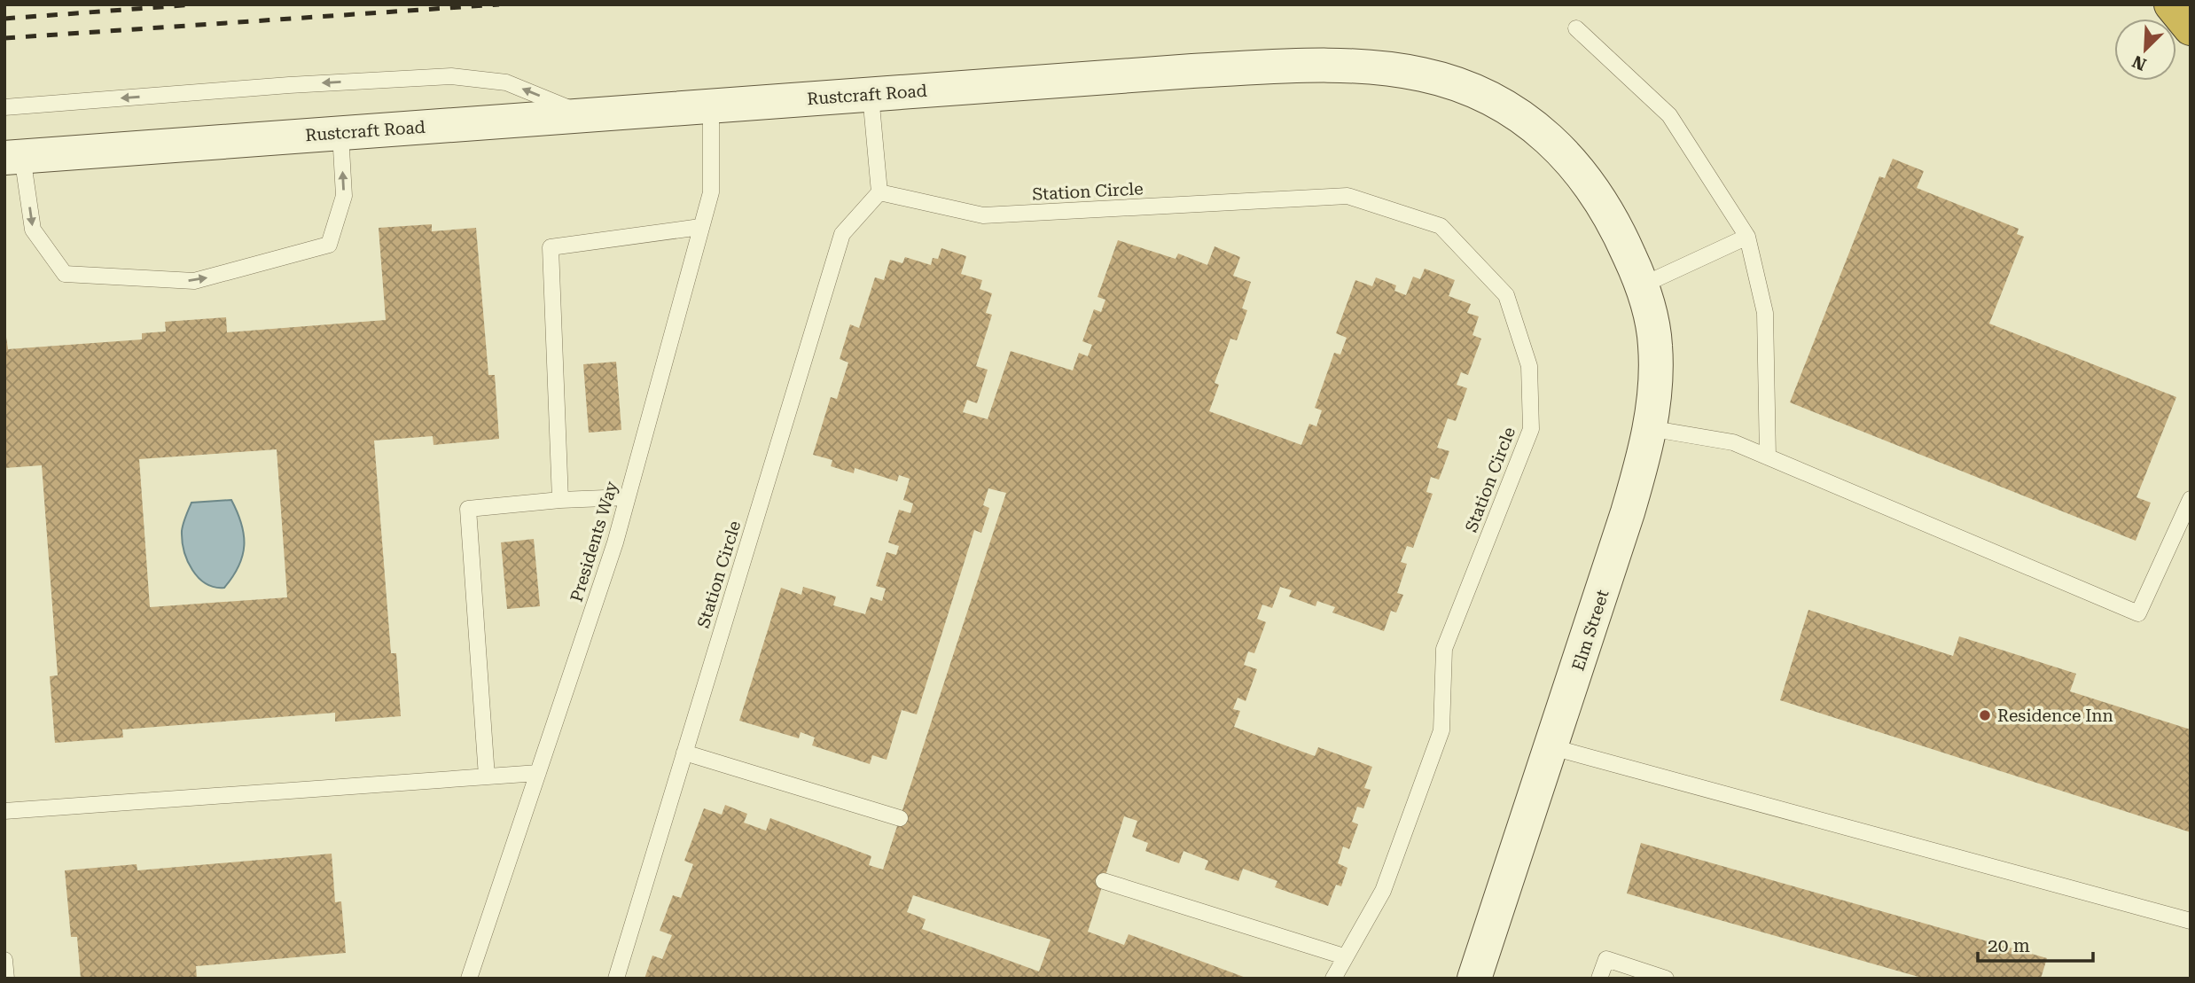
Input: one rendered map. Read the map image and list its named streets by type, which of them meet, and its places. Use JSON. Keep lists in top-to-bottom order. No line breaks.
{"streets":{"main road":["Rustcraft Road","Elm Street"],"lane":["Station Circle","Presidents Way"]},"crossings":[["Rustcraft Road","Presidents Way"],["Rustcraft Road","Elm Street"]],"places":["Residence Inn"],"scale_bar":"20 m","north":"bottom left"}
